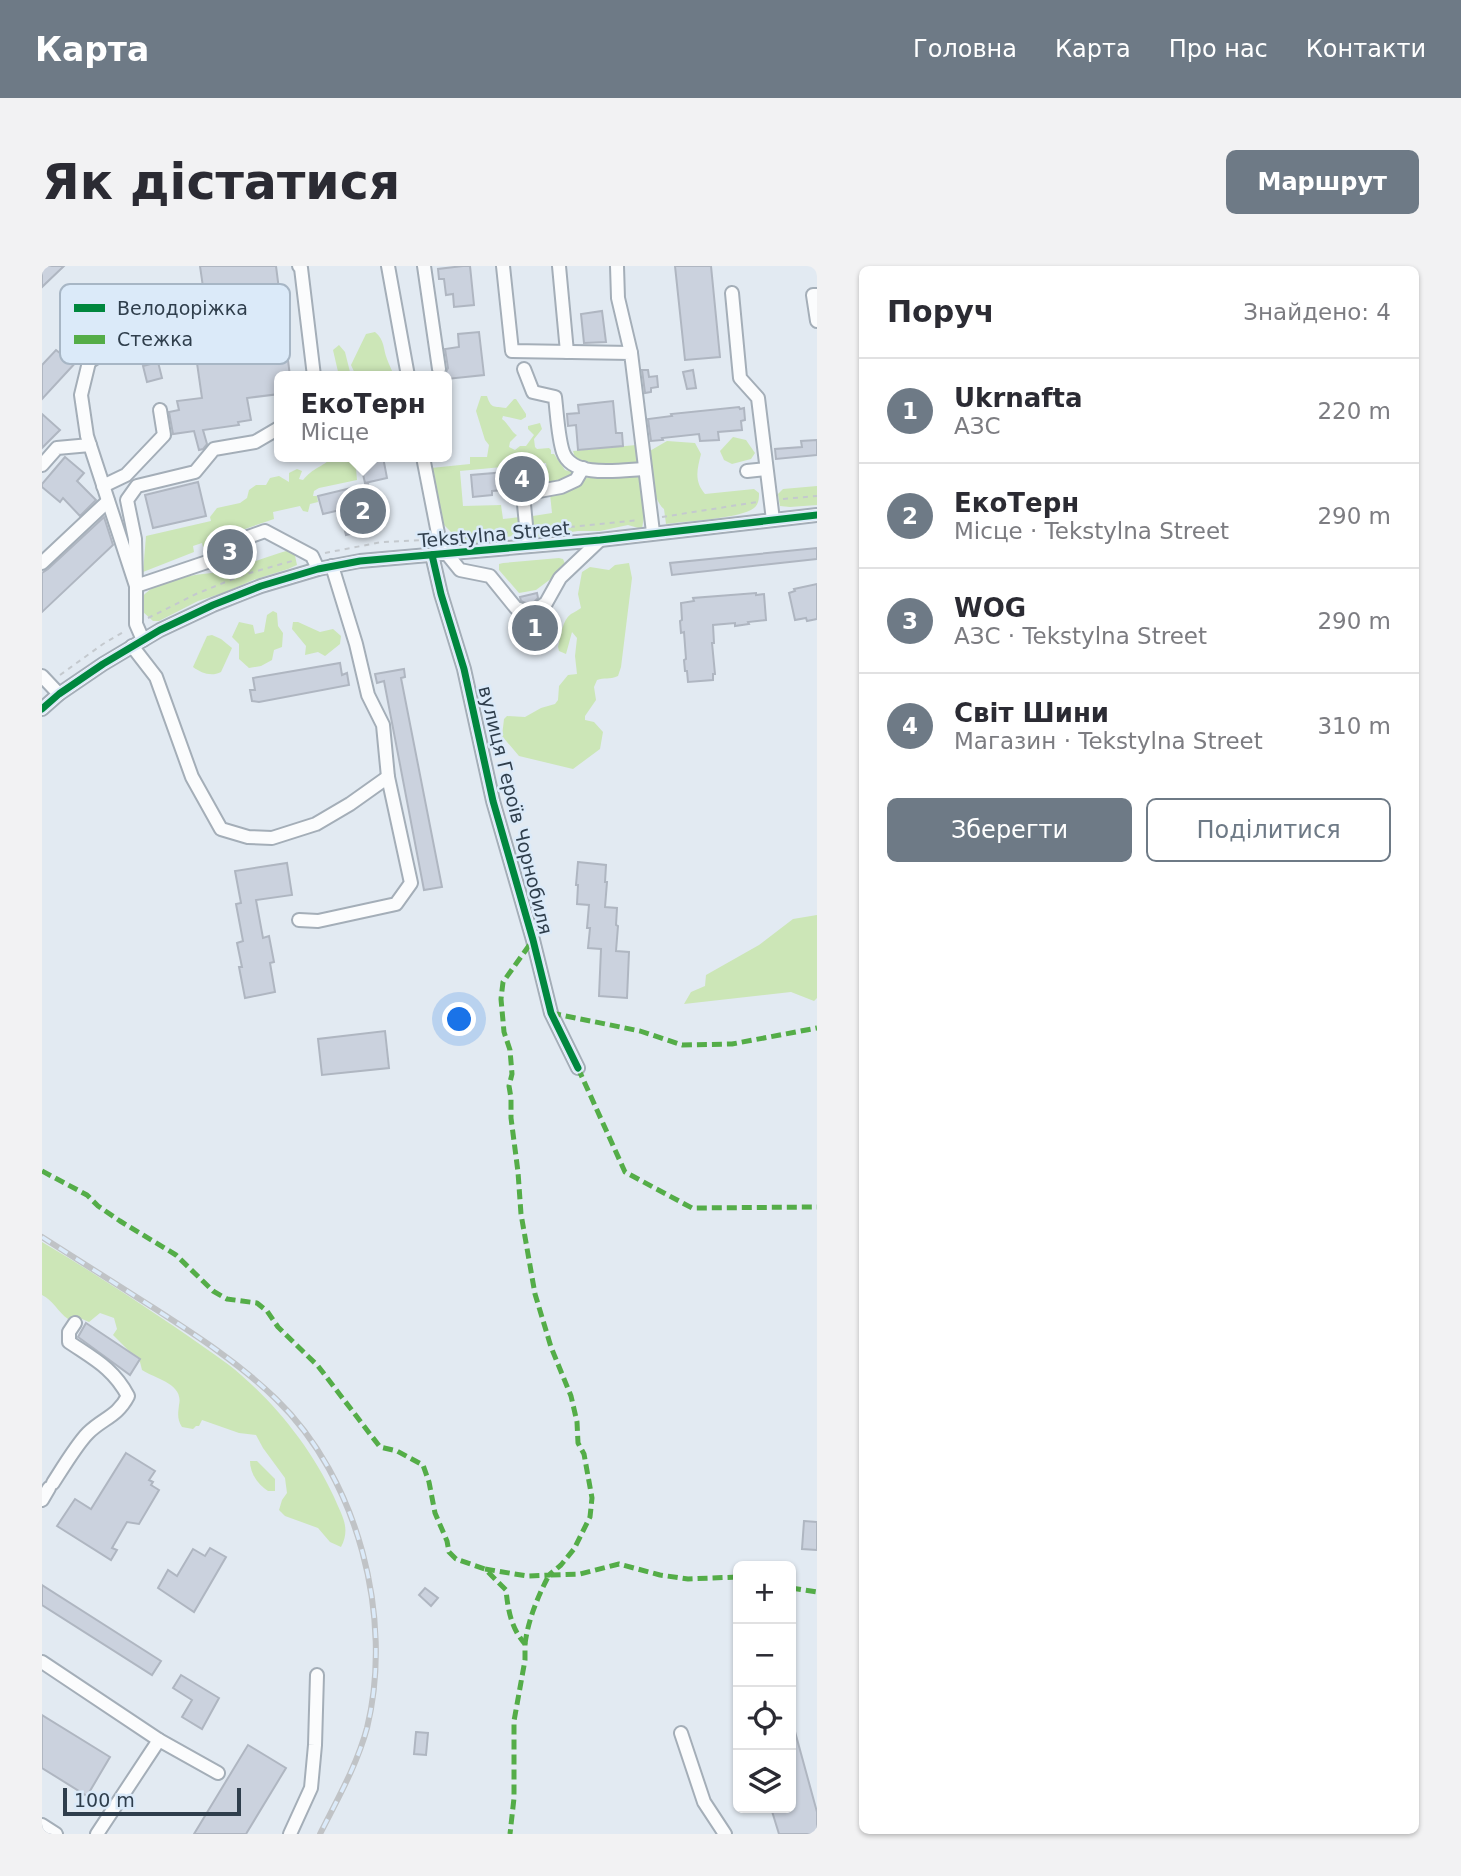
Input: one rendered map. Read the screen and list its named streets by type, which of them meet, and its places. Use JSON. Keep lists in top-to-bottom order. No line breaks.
{"streets":{"street":["Tekstylna Street","вулиця Героїв Чорнобиля"]},"crossings":[["Tekstylna Street","вулиця Героїв Чорнобиля"]],"legend":["Велодоріжка","Стежка"],"scale_bar":"100 m","page":{"header":"Карта","nav":["Головна","Карта","Про нас","Контакти"],"buttons":["Маршрут",["Зберегти","Поділитися"]],"title":"Як дістатися","heading":["Поруч","Знайдено: 4"],"list":[{"mark":"1","name":"Ukrnafta","note":"АЗС","value":"220 m"},{"mark":"2","name":"ЕкоТерн","note":"Місце · Tekstylna Street","value":"290 m"},{"mark":"3","name":"WOG","note":"АЗС · Tekstylna Street","value":"290 m"},{"mark":"4","name":"Світ Шини","note":"Магазин · Tekstylna Street","value":"310 m"}],"popup":["ЕкоТерн","Місце"],"pins":["4","2","3","1"],"map_buttons":["+","−"],"scale":"100 m"}}
